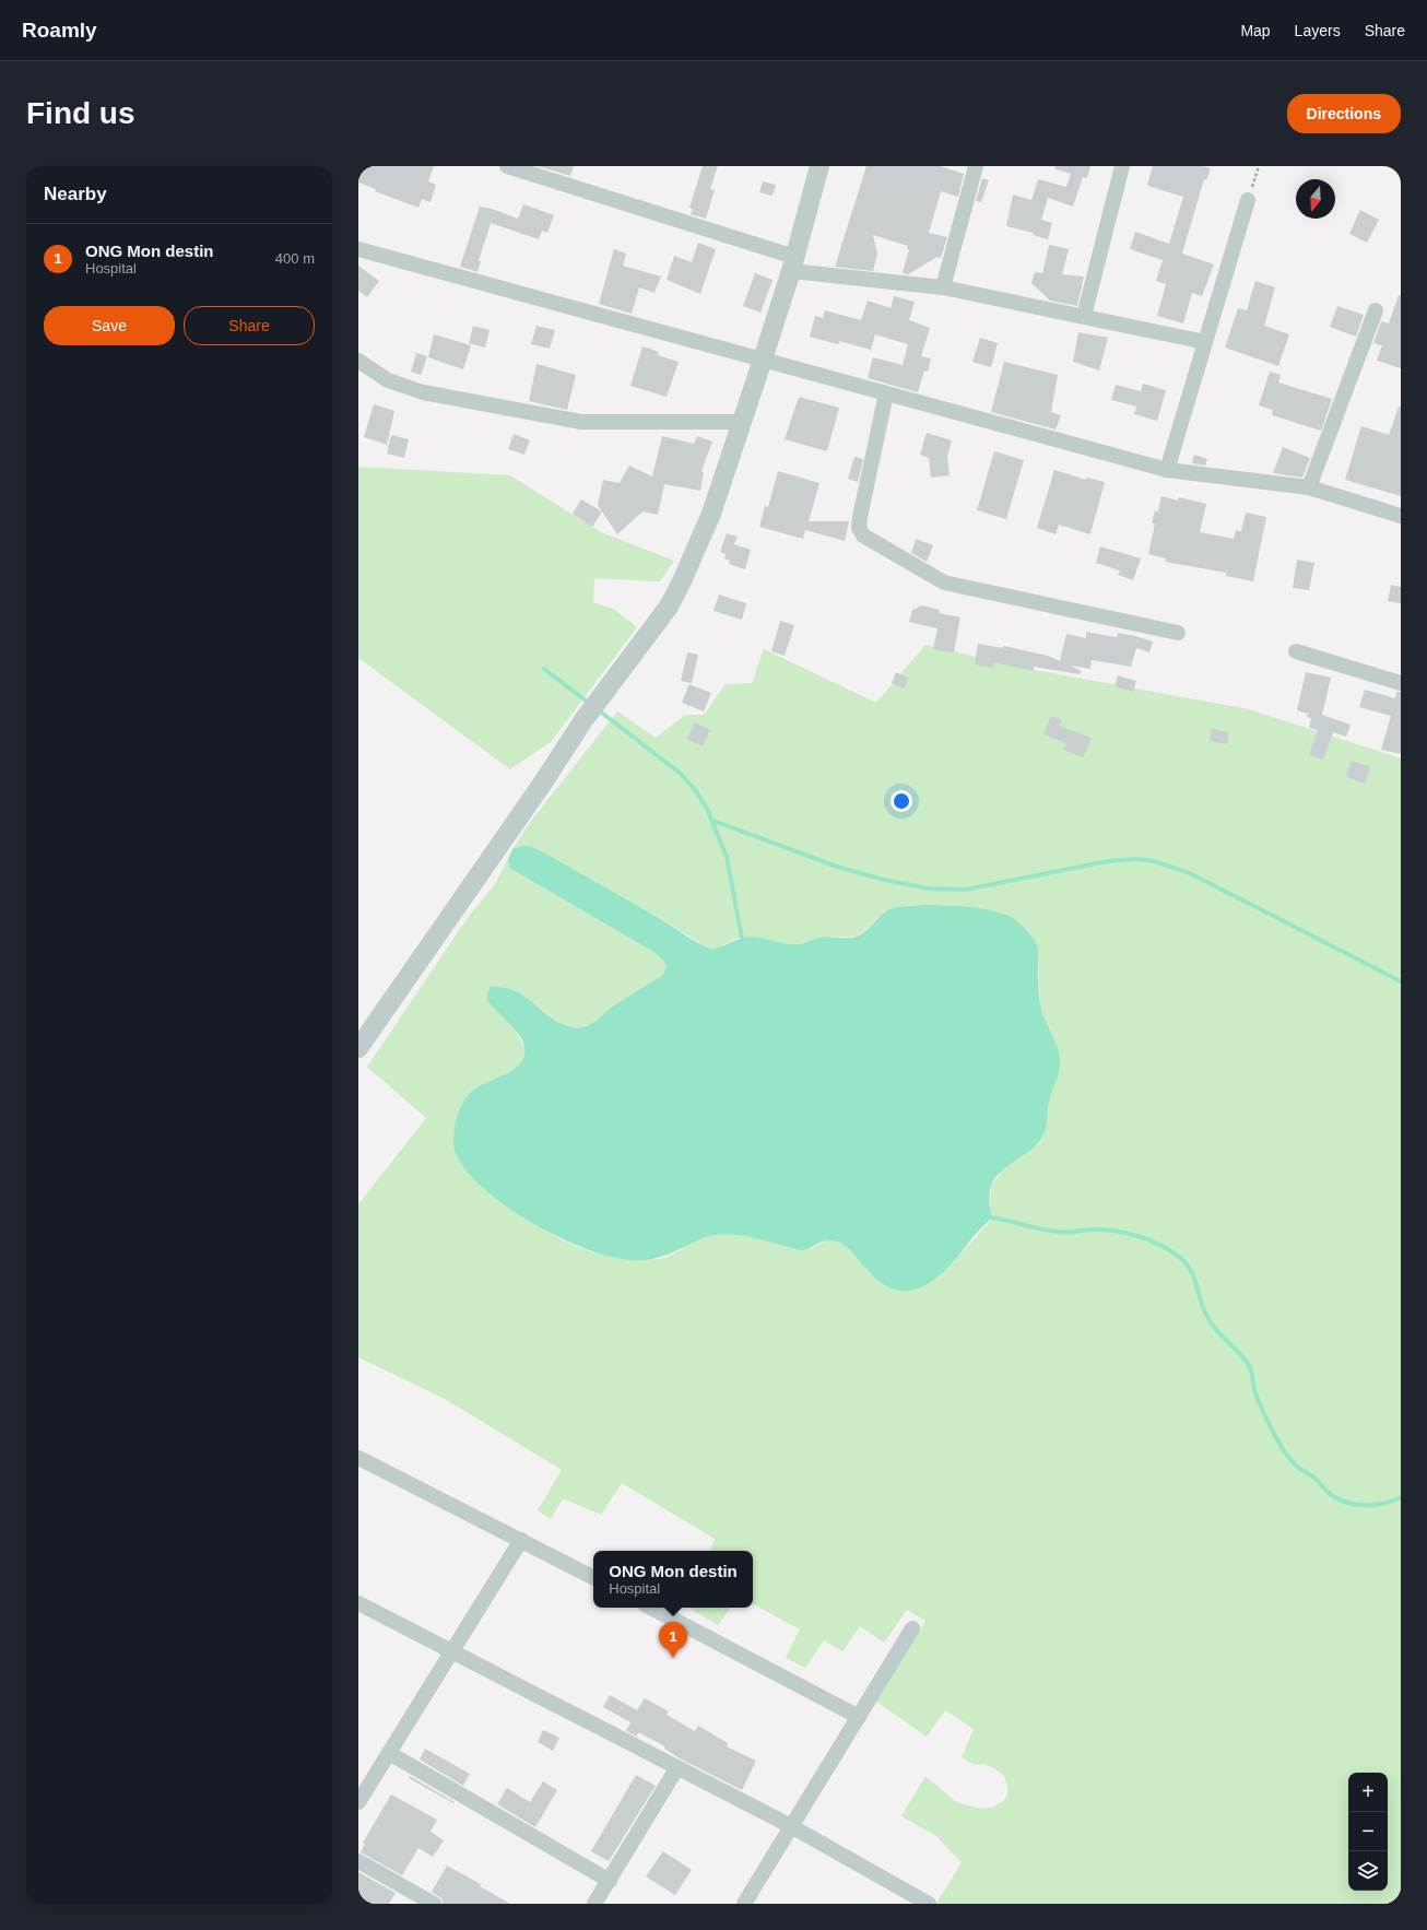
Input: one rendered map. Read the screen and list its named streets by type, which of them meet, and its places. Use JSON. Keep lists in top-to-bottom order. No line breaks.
{"north":"bottom","page":{"header":"Roamly","nav":["Map","Layers","Share"],"buttons":["Directions",["Save","Share"]],"title":"Find us","heading":"Nearby","list":[{"mark":"1","name":"ONG Mon destin","note":"Hospital","value":"400 m"}],"popup":["ONG Mon destin","Hospital"],"pins":"1","map_buttons":["+","−"]}}
